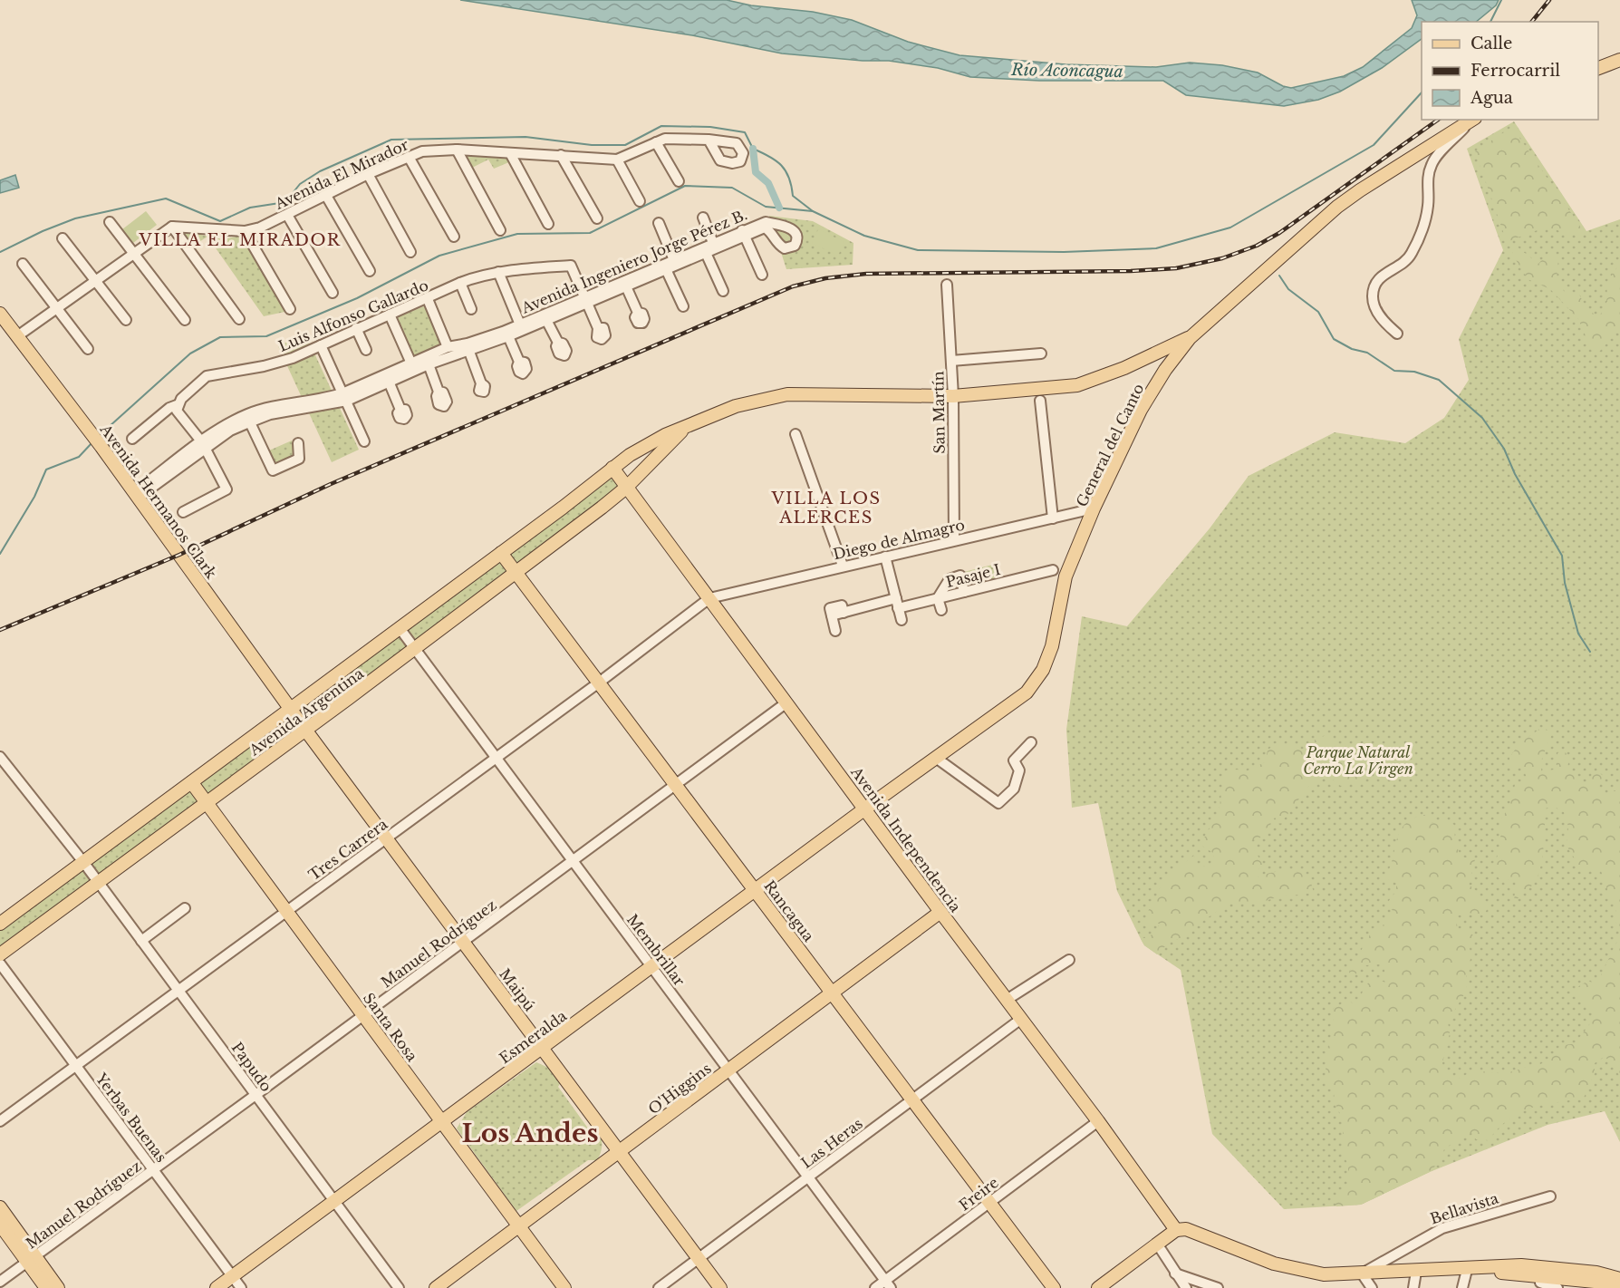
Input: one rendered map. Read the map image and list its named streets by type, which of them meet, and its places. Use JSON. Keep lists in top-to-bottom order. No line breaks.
{"streets":{"main road":["General del Canto","Avenida Hermanos Clark","Avenida Argentina","Avenida Independencia","Rancagua","Maipú","Santa Rosa","Esmeralda","O'Higgins"],"street":["Avenida El Mirador","Avenida Ingeniero Jorge Pérez B.","Luis Alfonso Gallardo","San Martín","Diego de Almagro","Pasaje I","Tres Carrera","Manuel Rodríguez","Membrillar","Papudo","Yerbas Buenas","Las Heras","Freire","Bellavista"]},"crossings":[["Avenida Ingeniero Jorge Pérez B.","Luis Alfonso Gallardo"],["Avenida Ingeniero Jorge Pérez B.","Avenida Hermanos Clark"],["San Martín","Diego de Almagro"],["San Martín","Avenida Argentina"],["General del Canto","Diego de Almagro"],["General del Canto","Avenida Argentina"],["General del Canto","Avenida Independencia"],["General del Canto","Esmeralda"],["Avenida Hermanos Clark","Avenida Argentina"],["Avenida Hermanos Clark","Maipú"],["Diego de Almagro","Avenida Independencia"],["Diego de Almagro","Tres Carrera"],["Avenida Argentina","Avenida Independencia"],["Avenida Argentina","Rancagua"],["Avenida Argentina","Membrillar"],["Avenida Argentina","Maipú"],["Avenida Argentina","Santa Rosa"],["Avenida Argentina","Papudo"],["Avenida Independencia","Tres Carrera"],["Avenida Independencia","Manuel Rodríguez"],["Avenida Independencia","Esmeralda"],["Avenida Independencia","O'Higgins"],["Avenida Independencia","Las Heras"],["Avenida Independencia","Freire"],["Tres Carrera","Rancagua"],["Tres Carrera","Membrillar"],["Tres Carrera","Maipú"],["Tres Carrera","Santa Rosa"],["Tres Carrera","Papudo"],["Tres Carrera","Yerbas Buenas"],["Rancagua","Manuel Rodríguez"],["Rancagua","Esmeralda"],["Rancagua","O'Higgins"],["Rancagua","Las Heras"],["Rancagua","Freire"],["Manuel Rodríguez","Membrillar"],["Manuel Rodríguez","Maipú"],["Manuel Rodríguez","Santa Rosa"],["Manuel Rodríguez","Papudo"],["Manuel Rodríguez","Yerbas Buenas"],["Membrillar","Esmeralda"],["Membrillar","O'Higgins"],["Membrillar","Las Heras"],["Membrillar","Freire"],["Maipú","Santa Rosa"],["Maipú","Esmeralda"],["Maipú","O'Higgins"],["Maipú","Las Heras"],["Santa Rosa","Esmeralda"],["Santa Rosa","O'Higgins"],["Esmeralda","Papudo"],["Esmeralda","O'Higgins"],["Esmeralda","Yerbas Buenas"]],"districts":["VILLA EL MIRADOR","VILLA LOS ALERCES","Los Andes"],"water":["Río Aconcagua"],"parks":["Parque Natural Cerro La Virgen"],"legend":["Calle","Ferrocarril","Agua"]}
